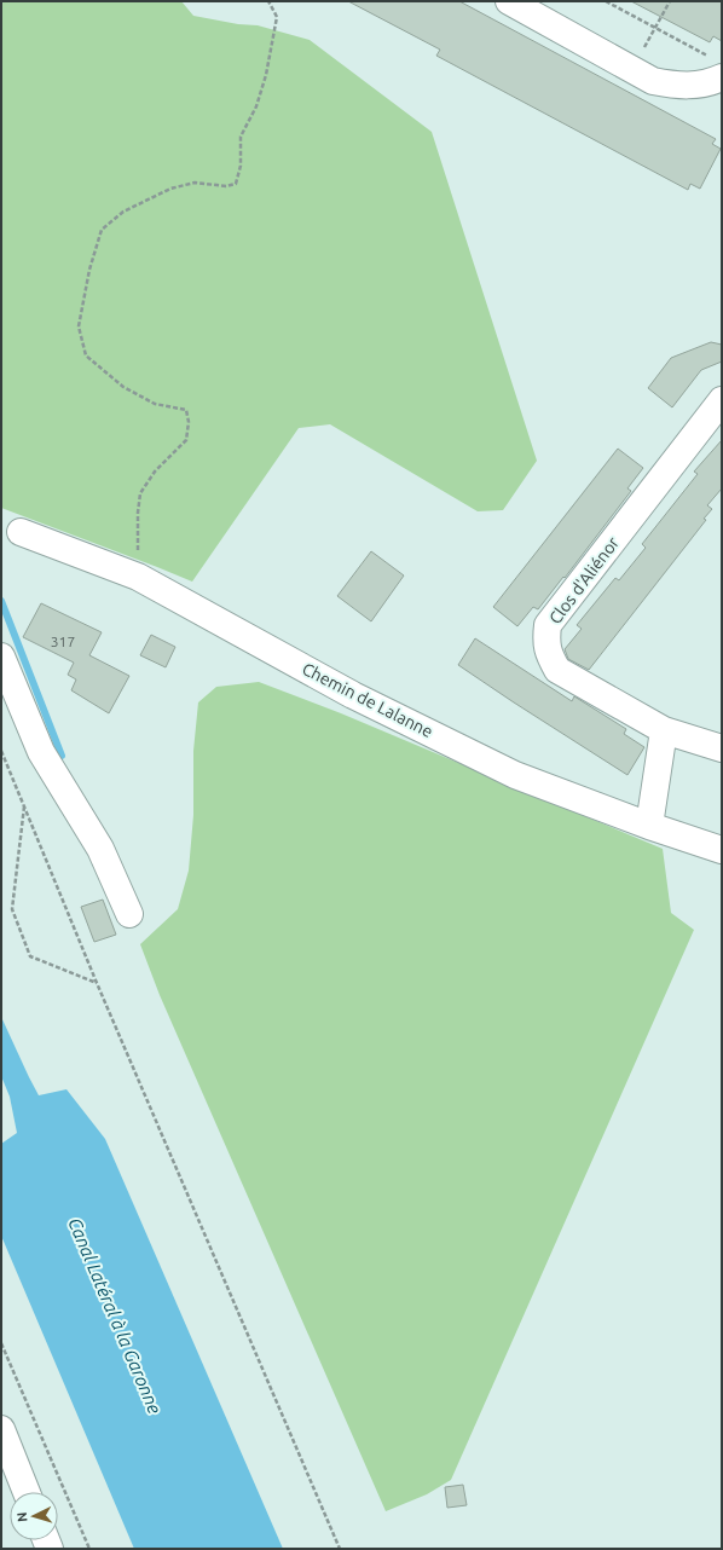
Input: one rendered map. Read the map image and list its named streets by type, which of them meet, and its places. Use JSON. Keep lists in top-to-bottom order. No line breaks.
{"streets":{"street":["Clos d'Aliénor","Chemin de Lalanne"]},"water":["Canal Latéral à la Garonne"],"house_numbers":["317"],"north":"left"}
